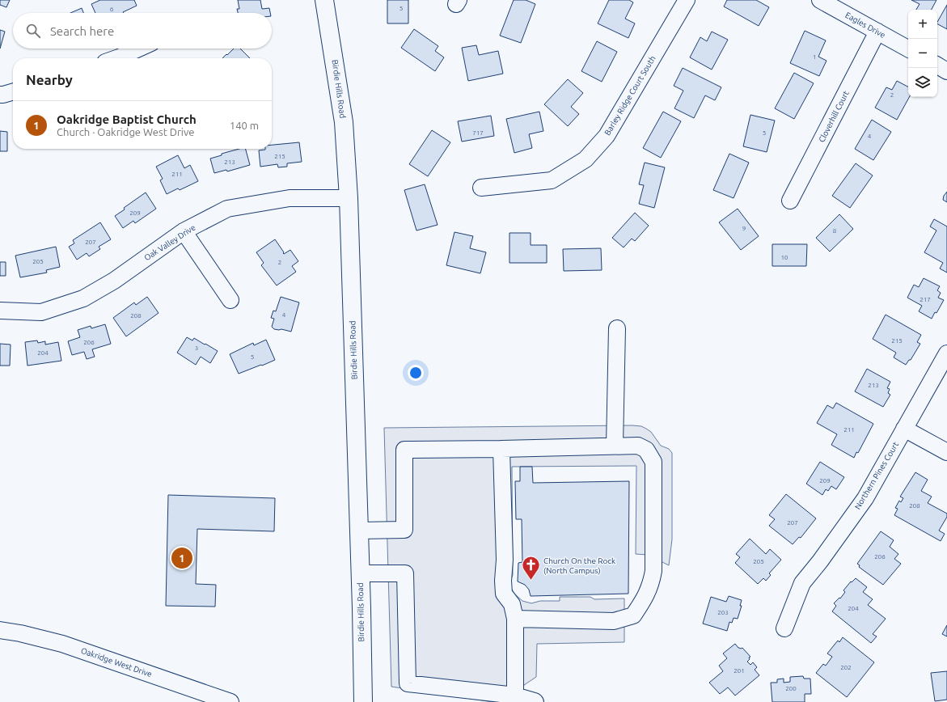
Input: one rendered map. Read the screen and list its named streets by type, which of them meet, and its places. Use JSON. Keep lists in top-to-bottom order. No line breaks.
{"streets":{"main road":["Birdie Hills Road"],"street":["Eagles Drive","Barley Ridge Court South","Cloverhill Court","Oak Valley Drive","Northern Pines Court","Oakridge West Drive"]},"crossings":[["Eagles Drive","Cloverhill Court"],["Birdie Hills Road","Oak Valley Drive"]],"places":{"church":["Church On the Rock (North Campus)"]},"house_numbers":["5","6","1","2","717","5","4","215","213","211","209","9","8","207","10","205","2","217","4","208","215","206","3","204","5","213","211","209","208","207","206","205","204","203","202","201","200"],"page":{"map_buttons":["+","−"],"search":"Search here","heading":"Nearby","list":[{"mark":"1","name":"Oakridge Baptist Church","note":"Church · Oakridge West Drive","value":"140 m"}],"pins":"1"}}
